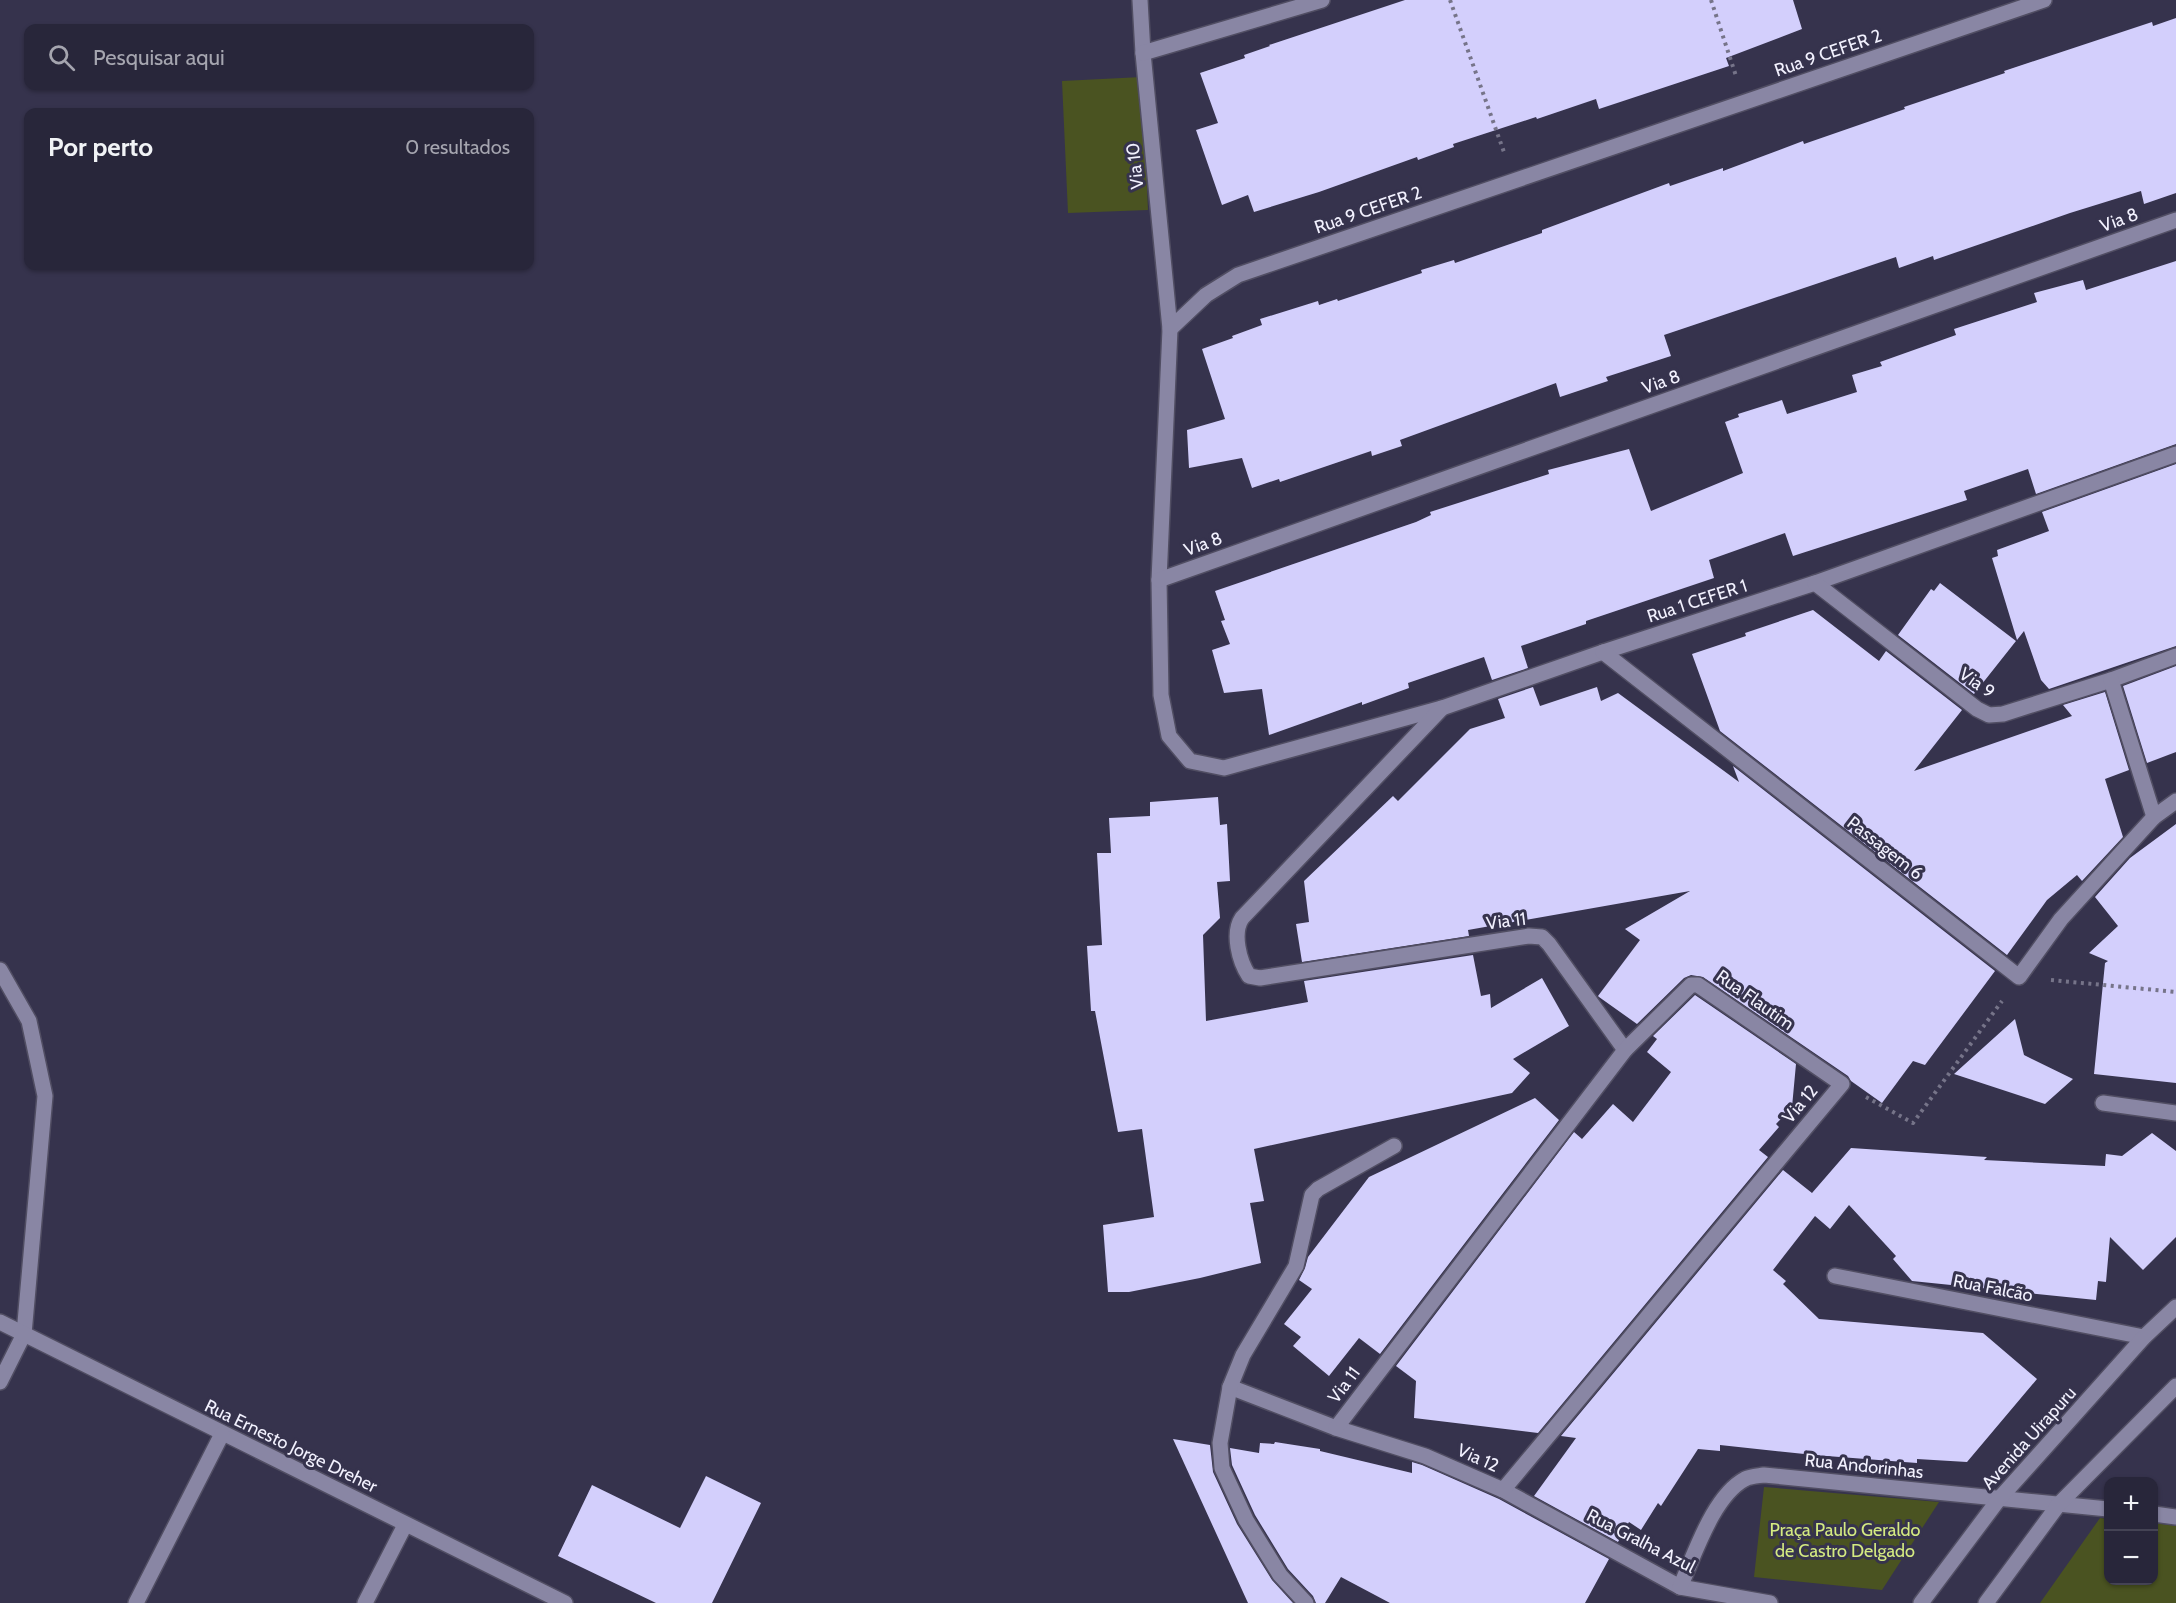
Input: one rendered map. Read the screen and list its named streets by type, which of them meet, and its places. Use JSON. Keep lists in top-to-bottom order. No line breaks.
{"streets":{"street":["Rua 9 CEFER 2","Via 10","Via 8","Rua 1 CEFER 1","Via 9","Passagem 6","Via 11","Rua Flautim","Via 12","Rua Falcão","Avenida Uirapuru","Rua Ernesto Jorge Dreher","Rua Andorinhas","Rua Gralha Azul"]},"crossings":[["Rua 9 CEFER 2","Via 10"],["Via 8","Rua 1 CEFER 1"],["Rua 1 CEFER 1","Via 9"],["Rua 1 CEFER 1","Passagem 6"],["Rua 1 CEFER 1","Via 11"],["Via 11","Rua Flautim"],["Via 11","Via 12"],["Rua Flautim","Via 12"],["Via 12","Rua Gralha Azul"],["Rua Falcão","Avenida Uirapuru"],["Avenida Uirapuru","Rua Andorinhas"],["Rua Andorinhas","Rua Gralha Azul"]],"parks":["Praça Paulo Geraldo de Castro Delgado"],"page":{"search":"Pesquisar aqui","heading":["Por perto","0 resultados"],"map_buttons":["+","−"]}}
